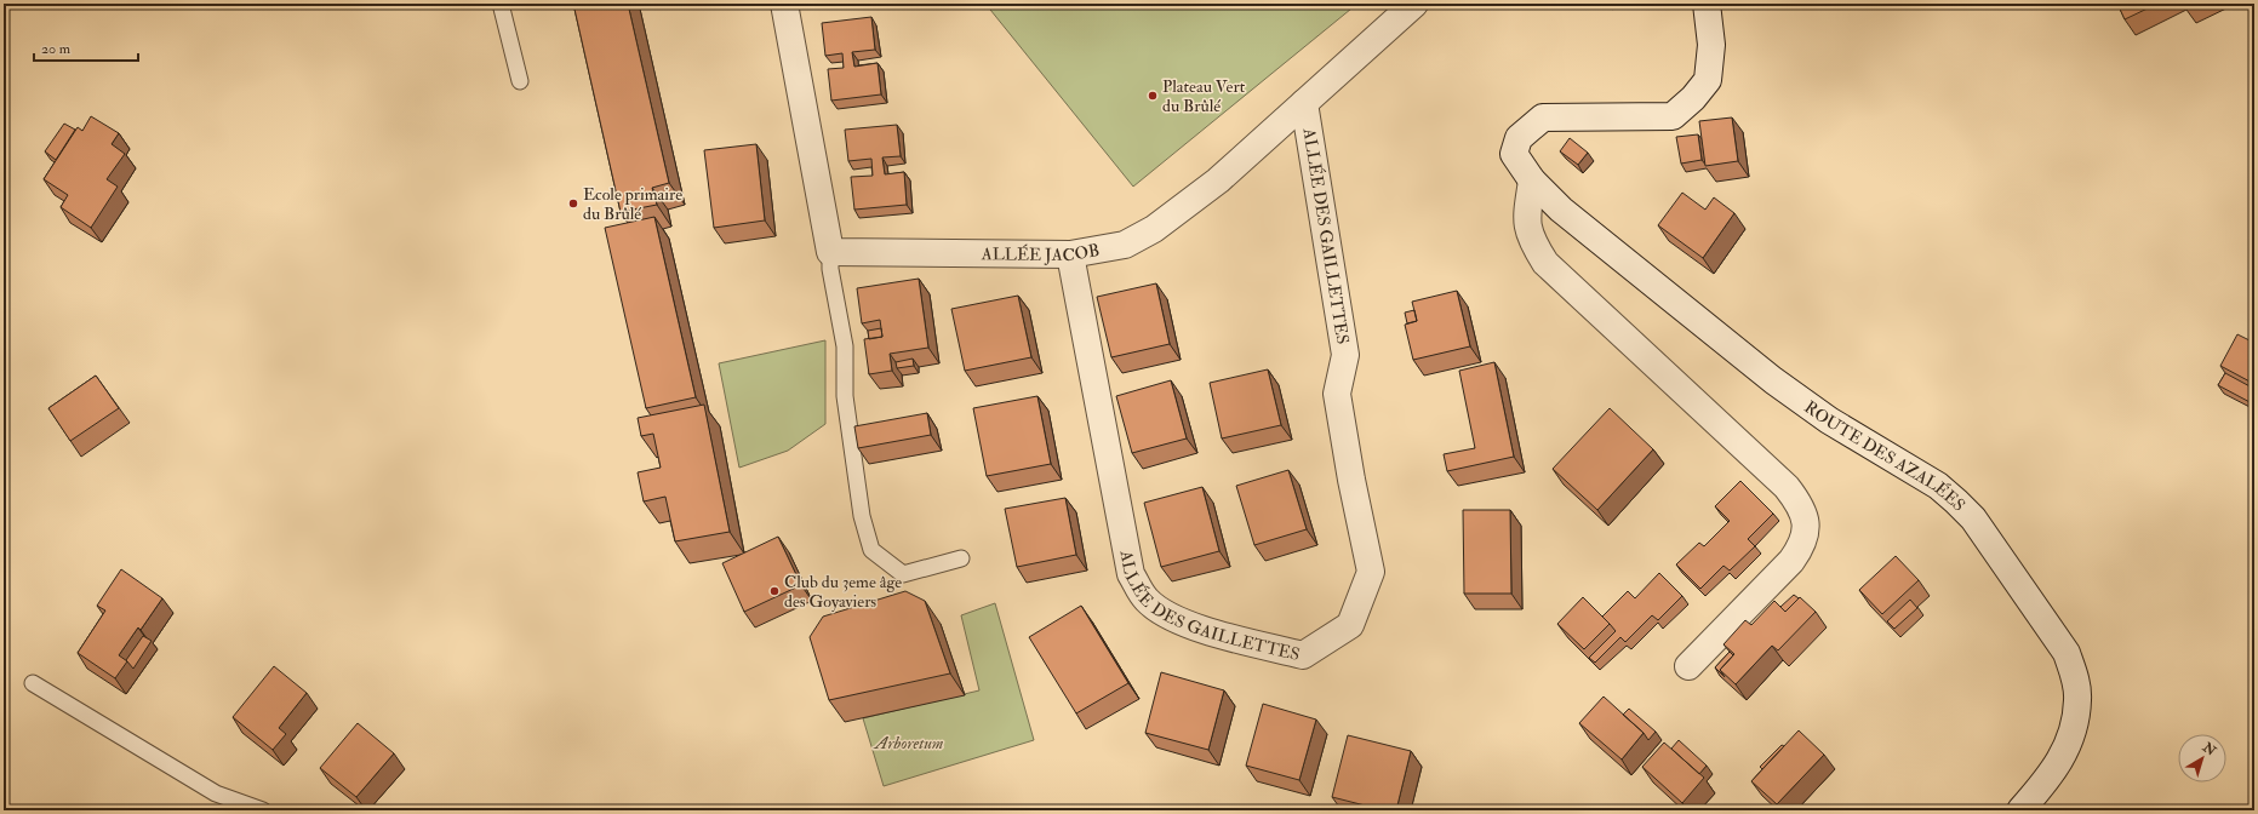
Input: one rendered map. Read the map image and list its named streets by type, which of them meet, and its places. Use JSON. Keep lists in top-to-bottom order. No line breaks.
{"streets":{"street":["ALLÉE DES GAILLETTES","ALLÉE JACOB","ROUTE DES AZALÉES"]},"crossings":[["ALLÉE DES GAILLETTES","ALLÉE JACOB"]],"parks":["Arboretum"],"places":["Plateau Vert du Brûlé","Ecole primaire du Brûlé","Club du 3eme âge des Goyaviers"],"scale_bar":"20 m","north":"top right"}
